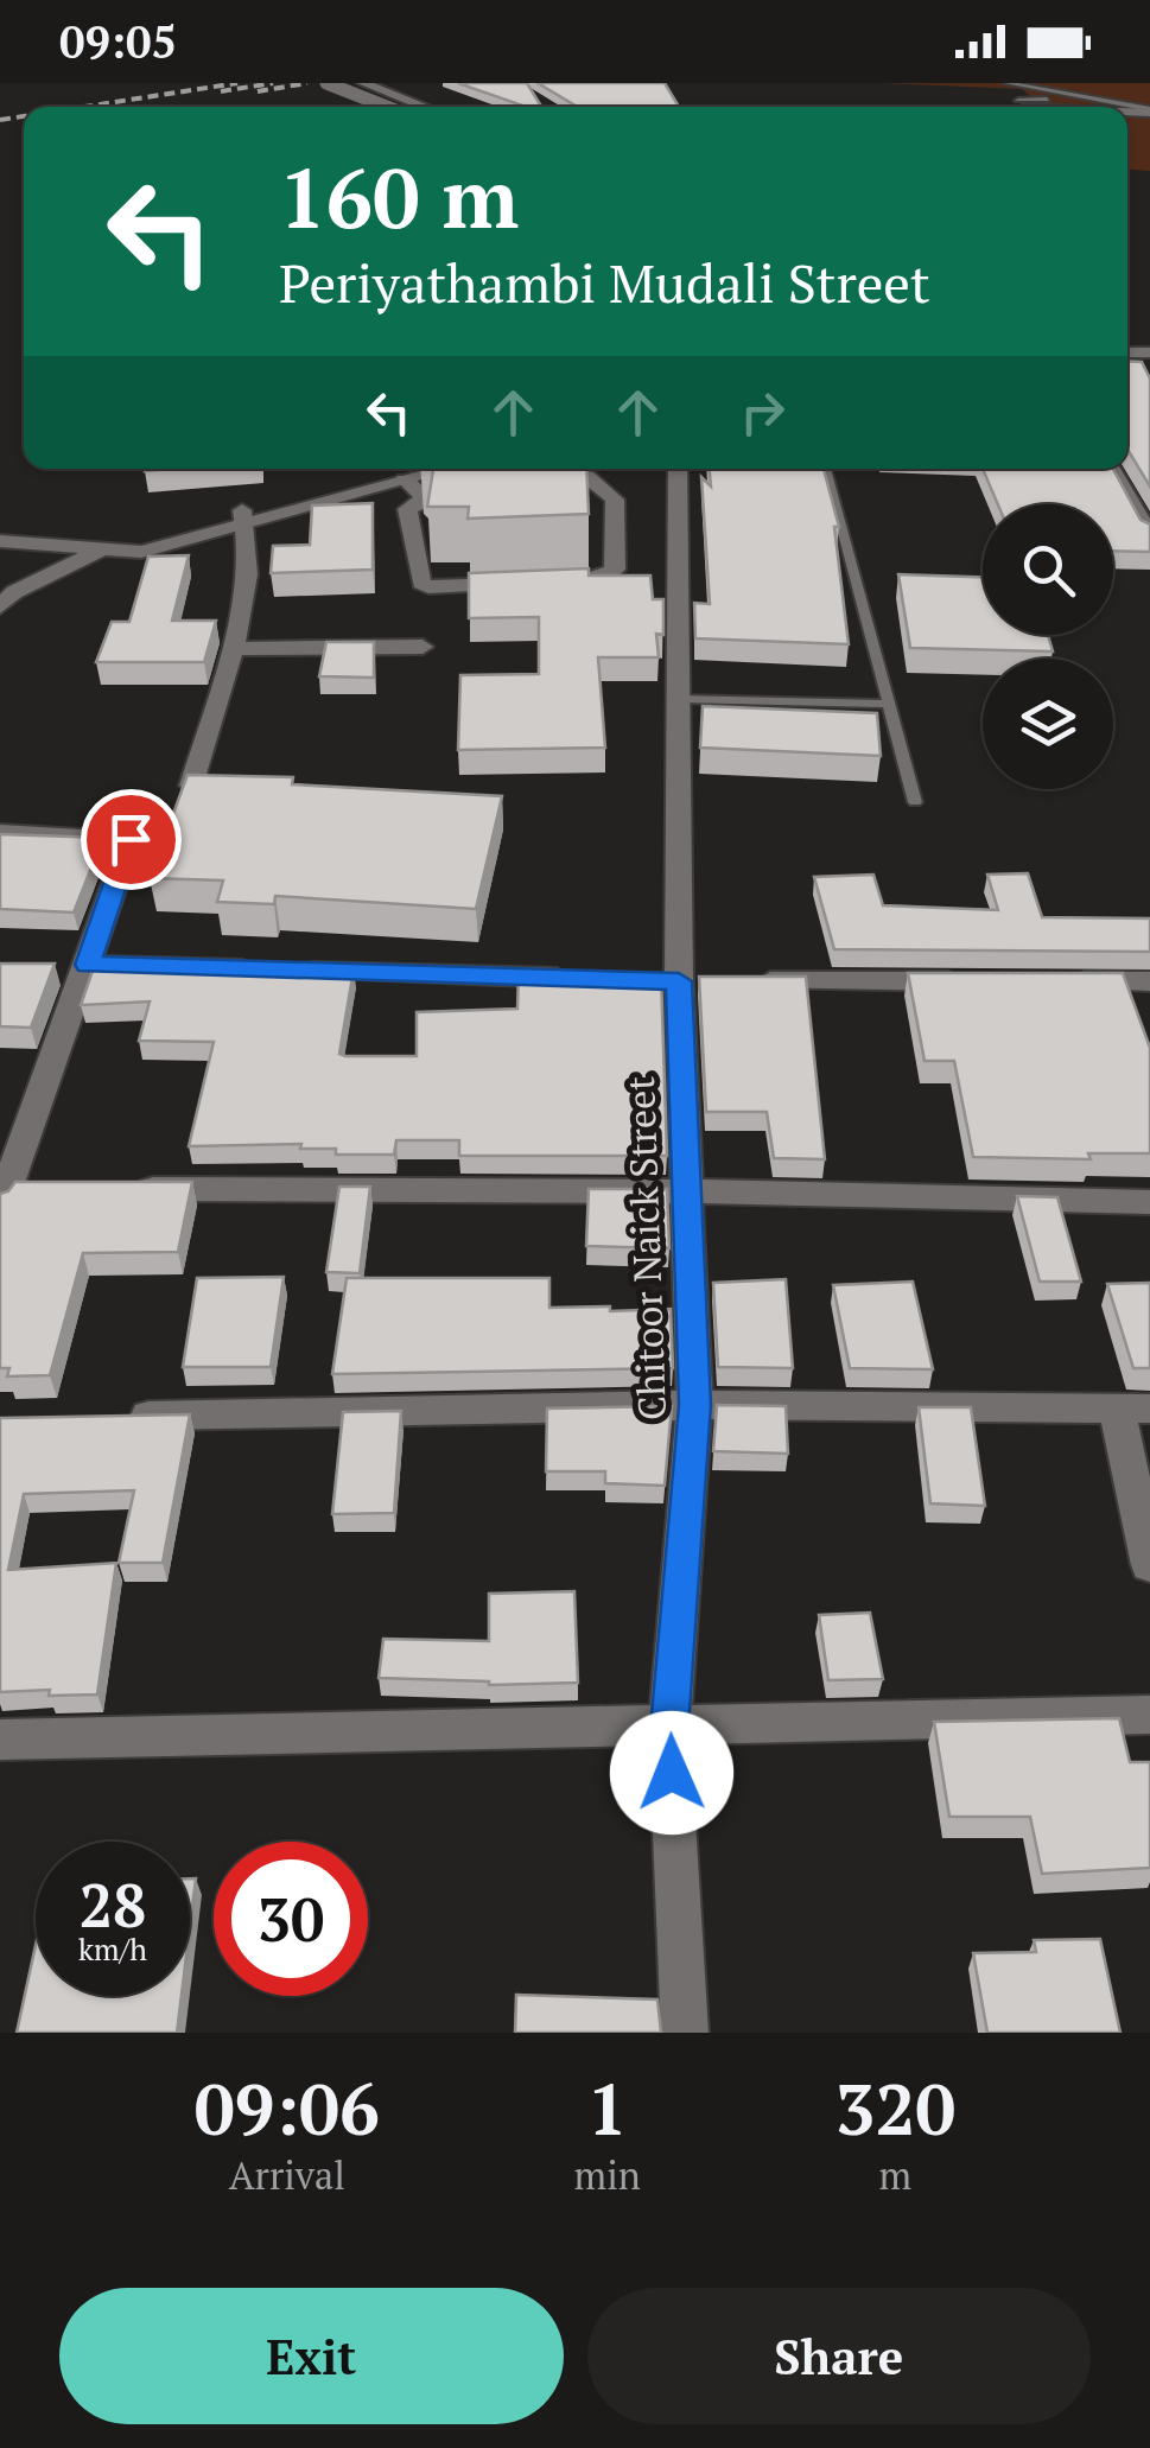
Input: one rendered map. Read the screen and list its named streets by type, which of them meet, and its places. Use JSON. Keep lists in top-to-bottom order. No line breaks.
{"streets":{"street":["Chitoor Naick Street"]},"page":{"status":"09:05","turn":["160 m","Periyathambi Mudali Street"],"speed":"28 km/h","limit":"30","eta":["09:06","Arrival","1","min","320","m"],"buttons":["Exit","Share"]}}
